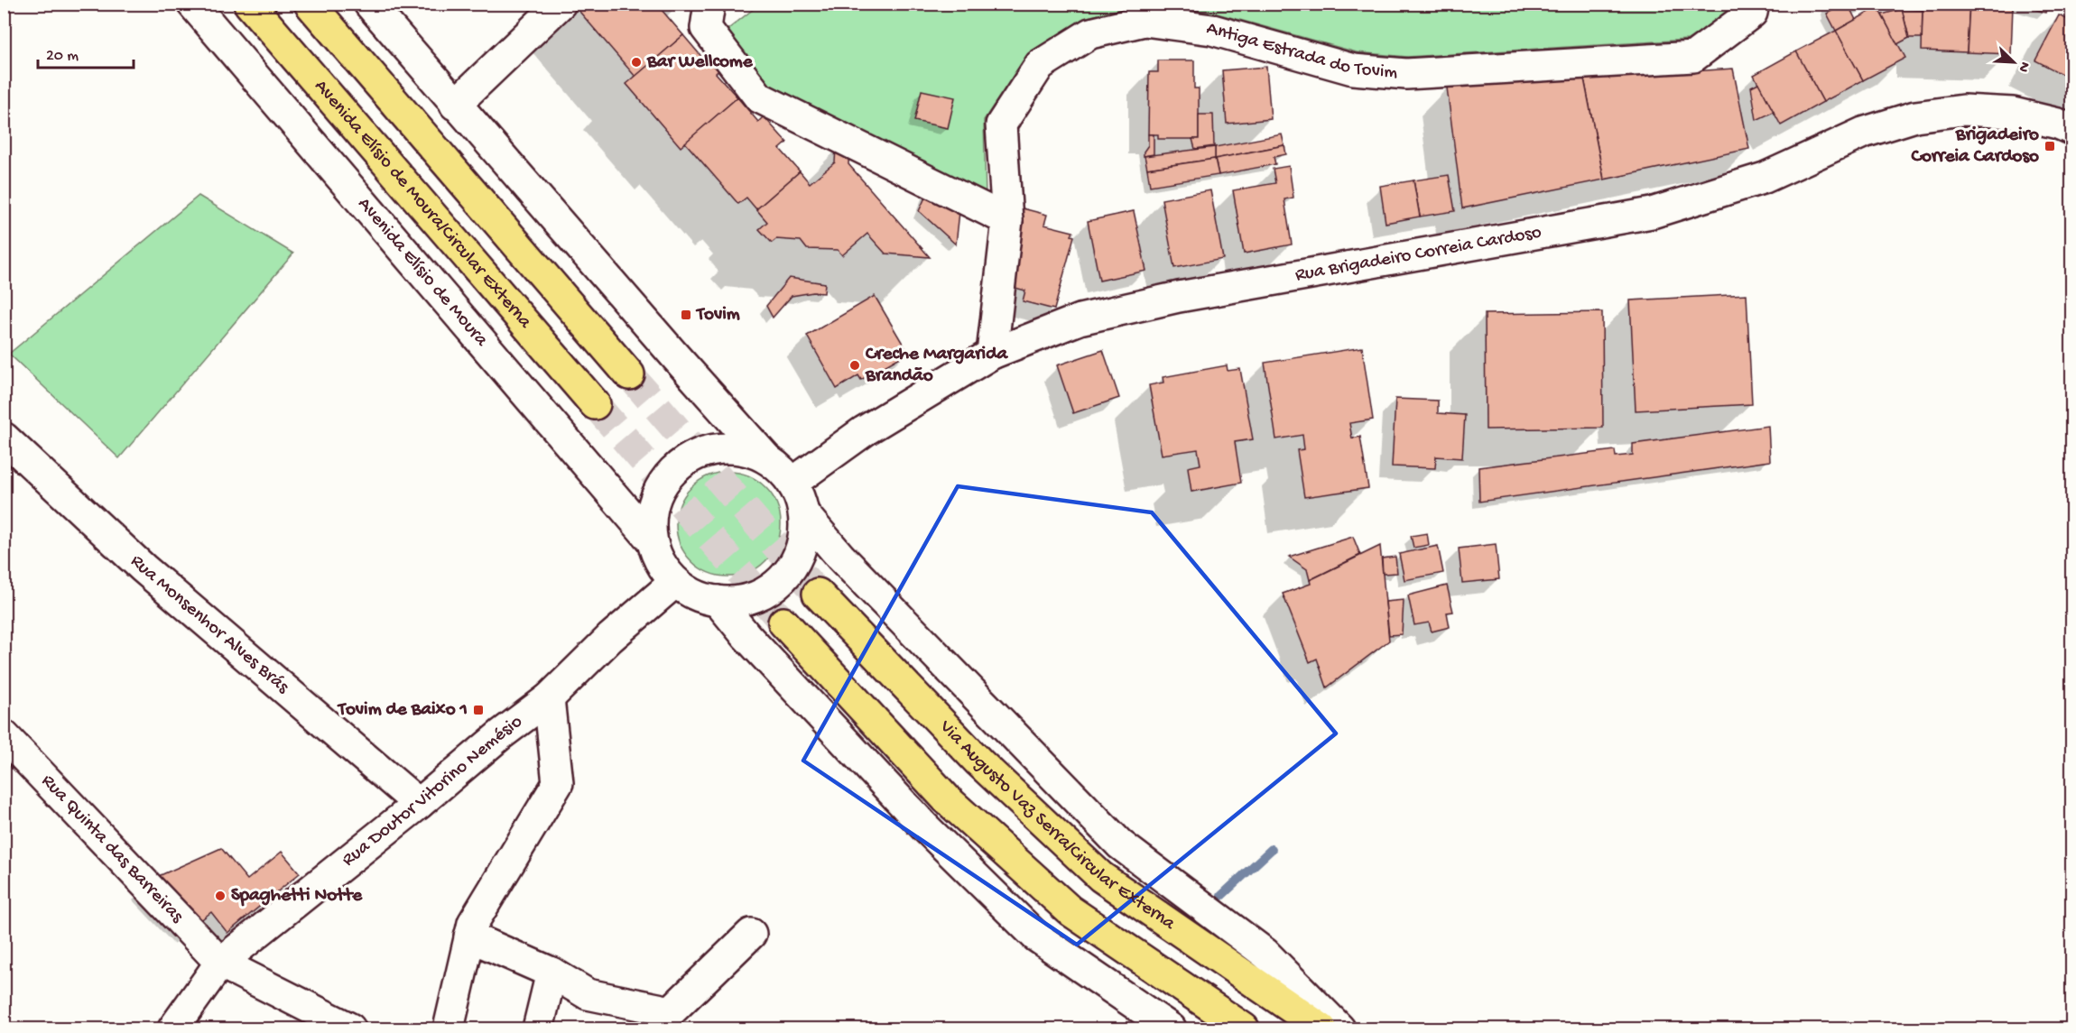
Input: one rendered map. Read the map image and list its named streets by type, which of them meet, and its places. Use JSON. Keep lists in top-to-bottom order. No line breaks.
{"streets":{"highway":["Avenida Elísio de Moura/Circular Externa","Via Augusto Vaz Serra/Circular Externa"],"street":["Antiga Estrada do Tovim","Rua Brigadeiro Correia Cardoso","Avenida Elísio de Moura","Rua Monsenhor Alves Brás","Rua Doutor Vitorino Nemésio","Rua Quinta das Barreiras"]},"crossings":[["Antiga Estrada do Tovim","Rua Brigadeiro Correia Cardoso"],["Rua Brigadeiro Correia Cardoso","Avenida Elísio de Moura"],["Rua Brigadeiro Correia Cardoso","Rua Doutor Vitorino Nemésio"],["Avenida Elísio de Moura","Rua Doutor Vitorino Nemésio"],["Rua Monsenhor Alves Brás","Rua Doutor Vitorino Nemésio"],["Rua Doutor Vitorino Nemésio","Rua Quinta das Barreiras"]],"places":{"other":["Bar Wellcome","Creche Margarida Brandão","Spaghetti Notte"],"transit":["Brigadeiro Correia Cardoso","Tovim","Tovim de Baixo 1"]},"scale_bar":"20 m","north":"bottom right"}
